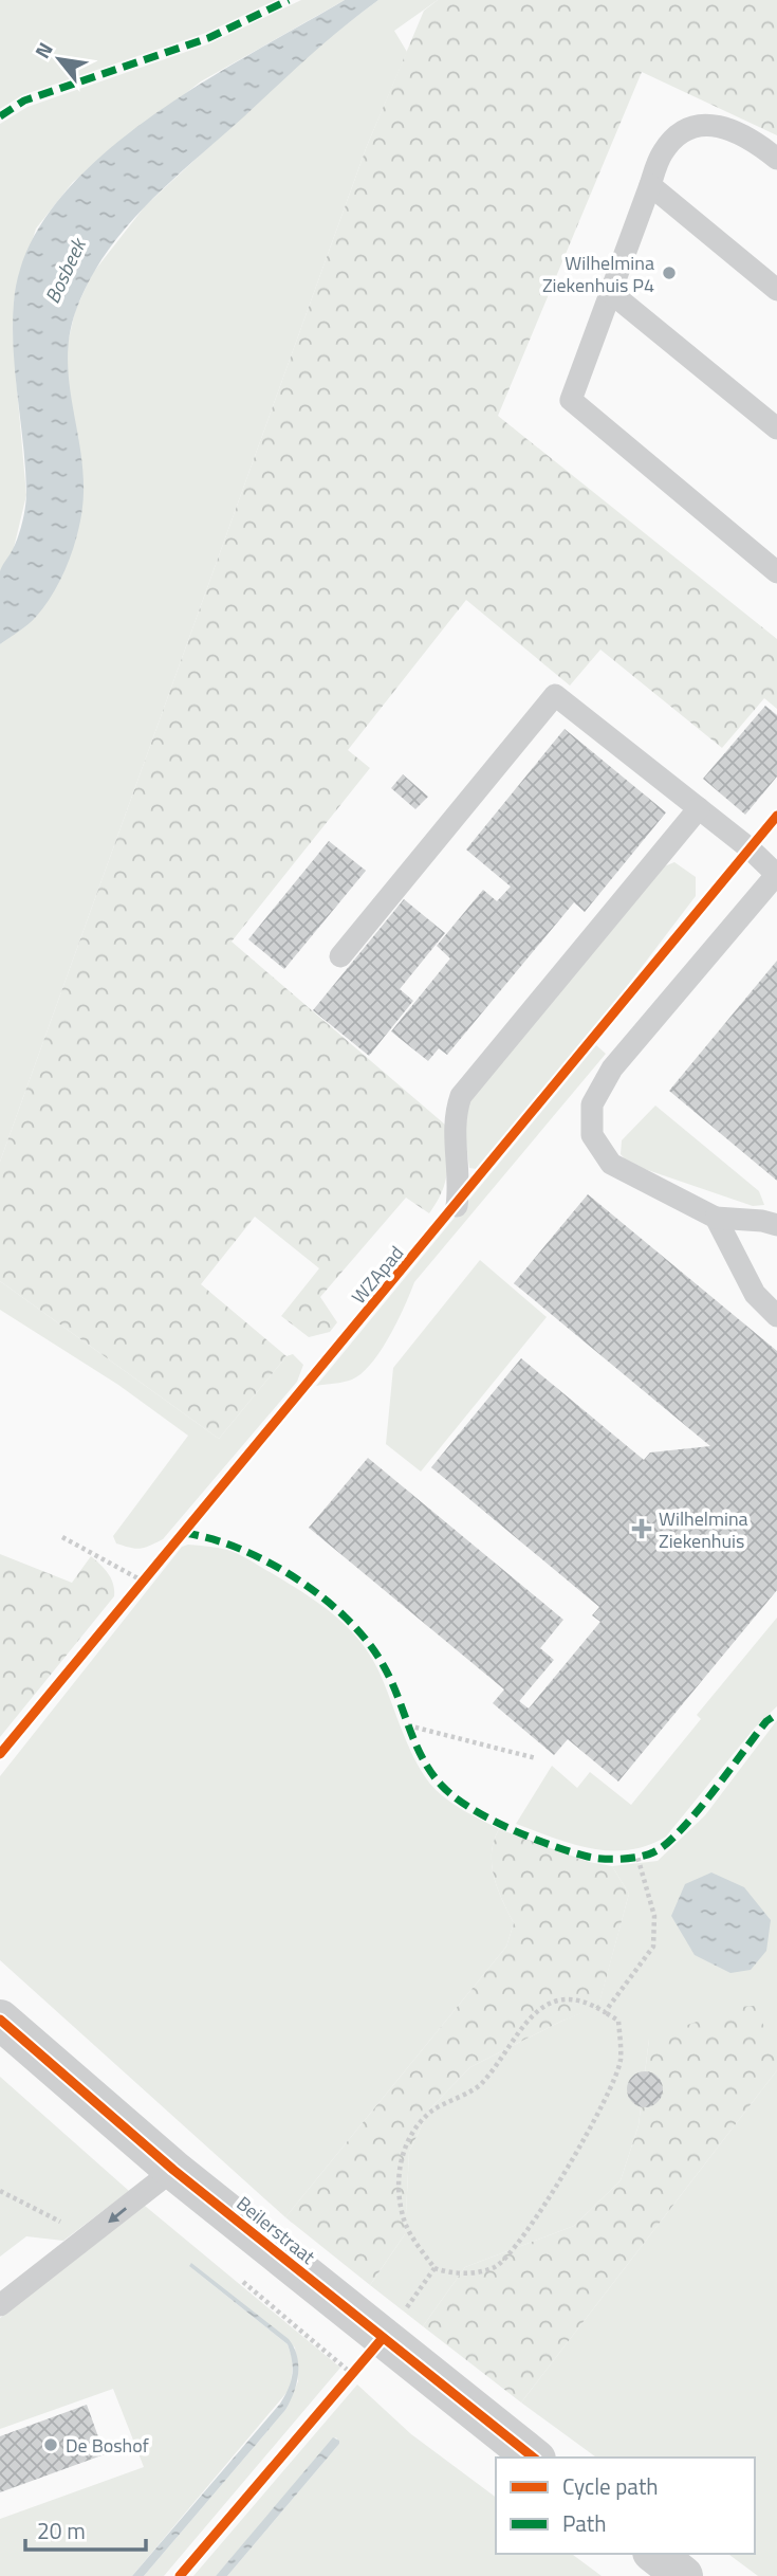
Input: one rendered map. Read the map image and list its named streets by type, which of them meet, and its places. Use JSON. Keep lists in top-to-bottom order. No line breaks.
{"streets":{"street":["Beilerstraat"],"cycle path":["WZApad"]},"water":["Bosbeek"],"places":{"other":["Wilhelmina Ziekenhuis P4","De Boshof"],"health":["Wilhelmina Ziekenhuis"]},"legend":["Cycle path","Path"],"scale_bar":"20 m","north":"top left"}
